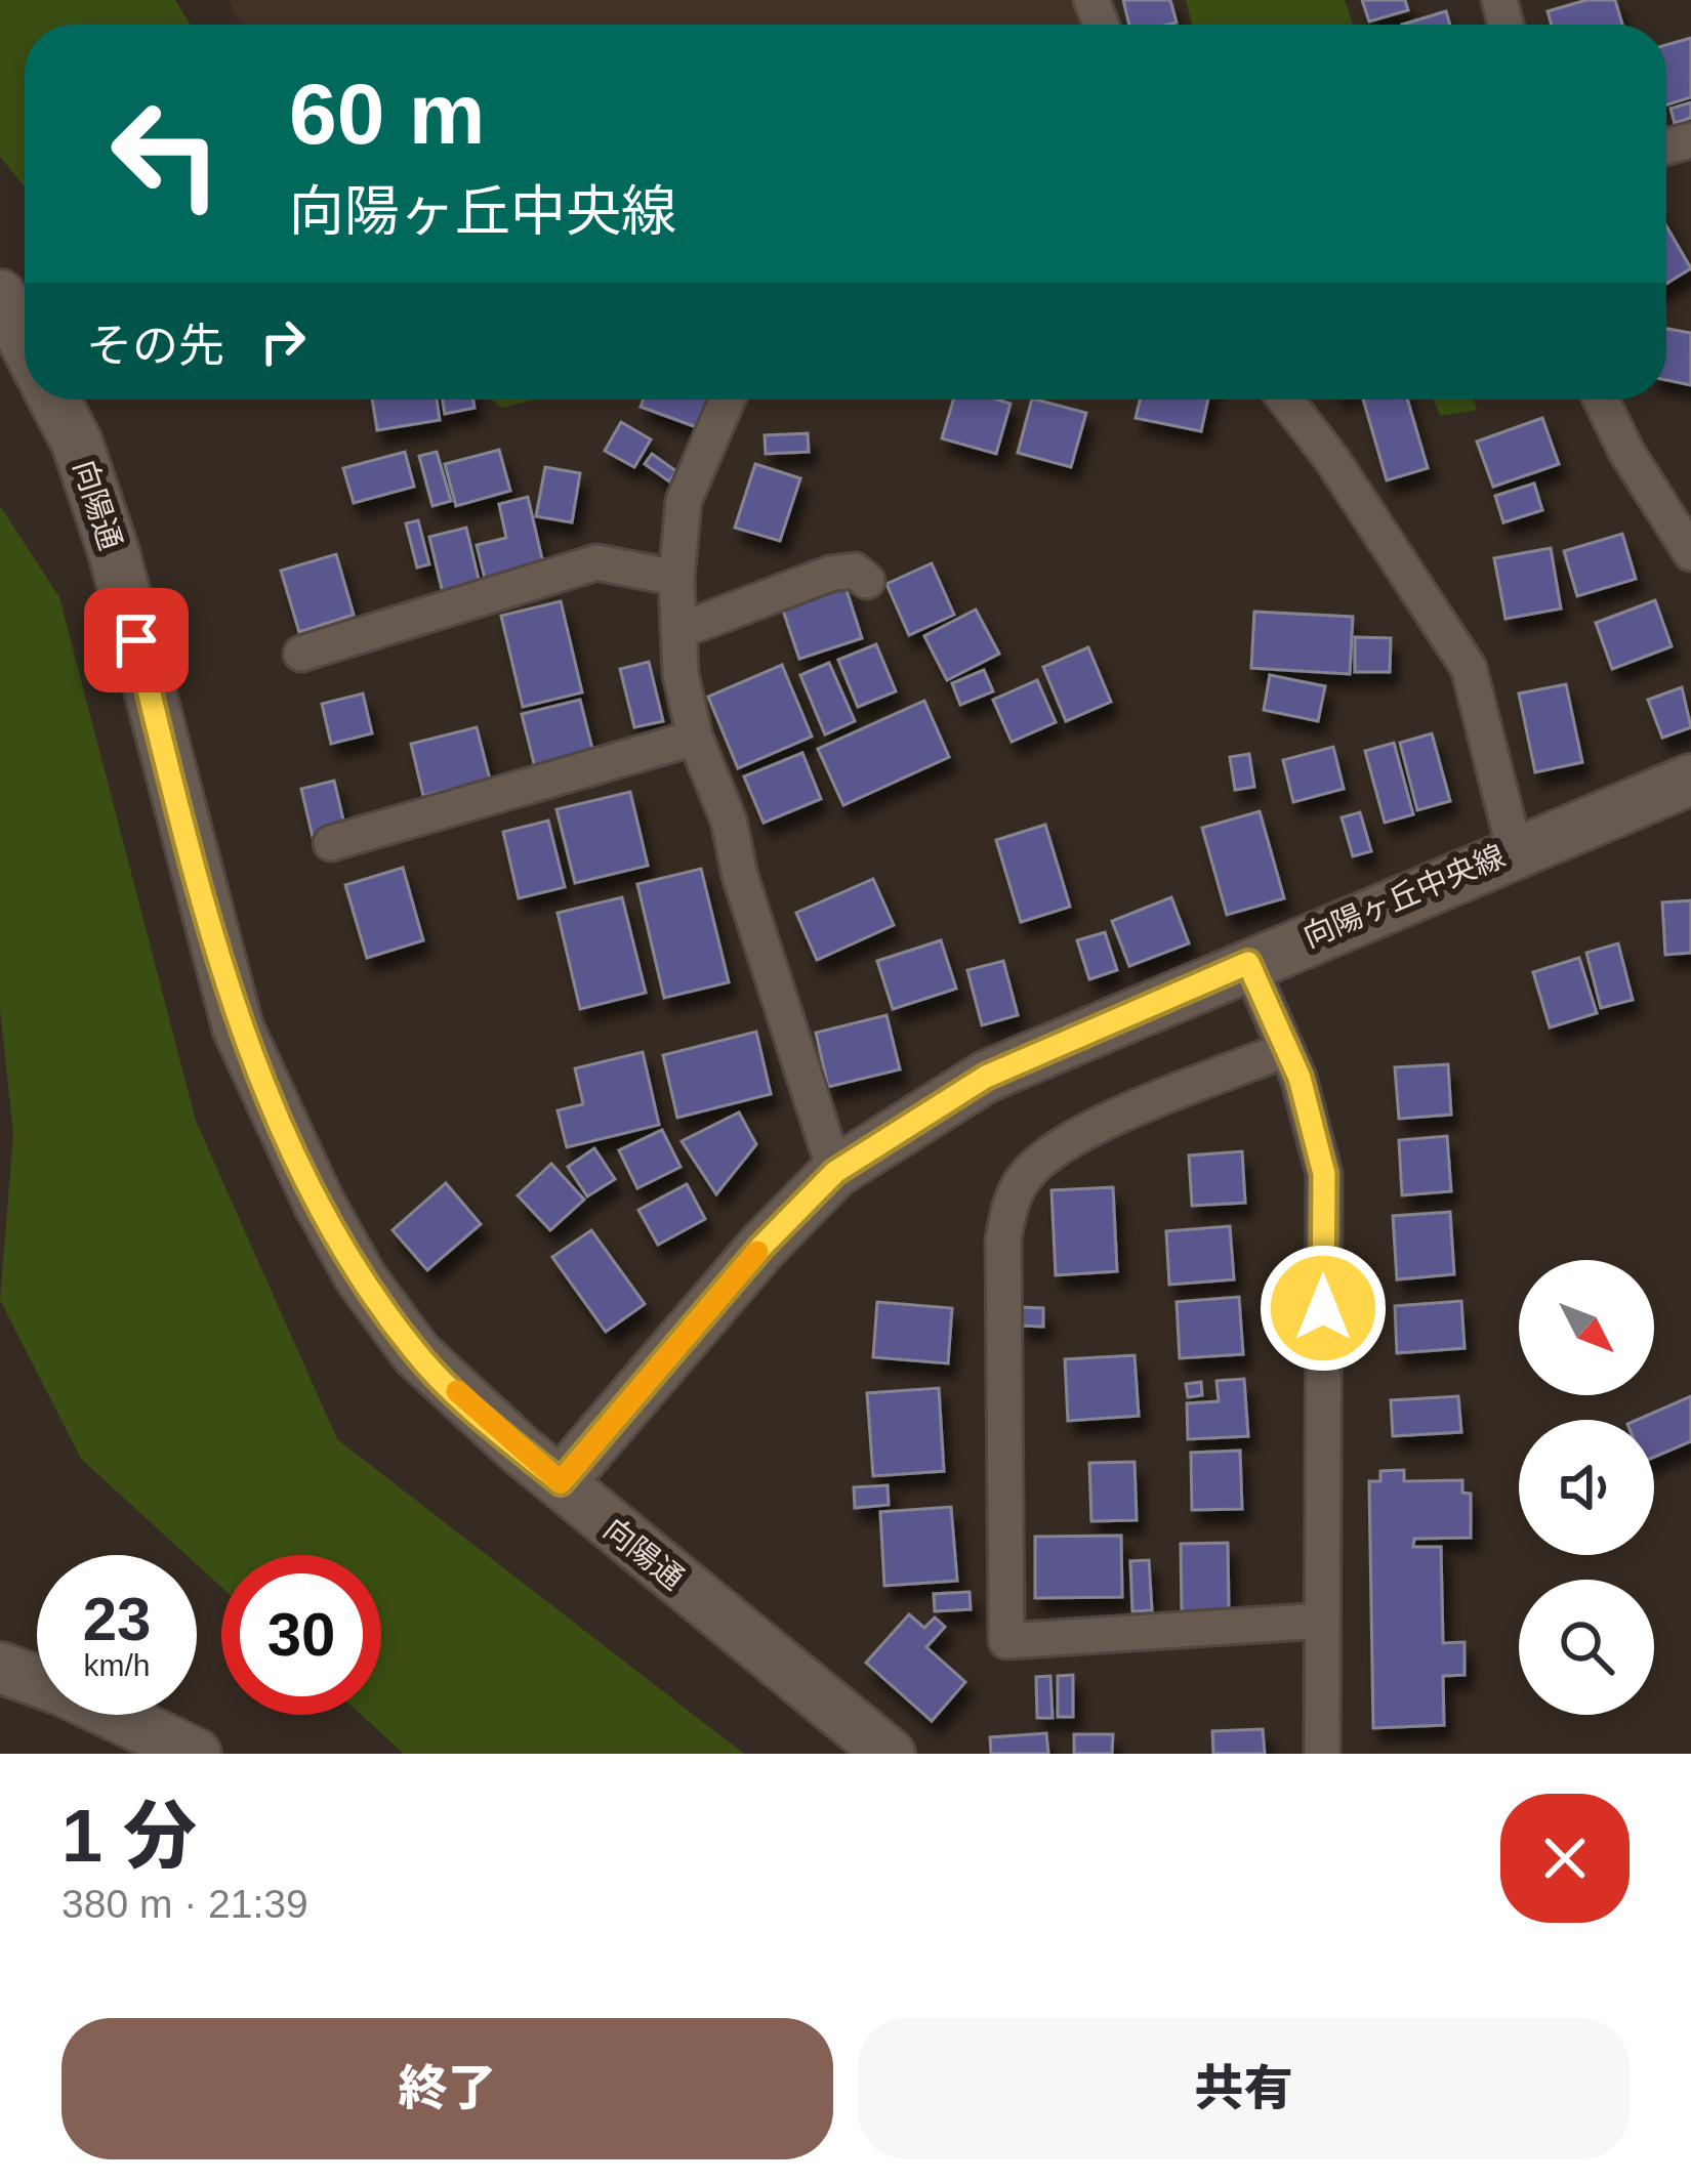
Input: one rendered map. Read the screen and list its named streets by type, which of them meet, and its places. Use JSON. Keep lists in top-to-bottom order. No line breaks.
{"streets":{"street":["向陽通","向陽ヶ丘中央線"]},"crossings":[["向陽通","向陽ヶ丘中央線"]],"north":"bottom right","page":{"turn":["60 m","向陽ヶ丘中央線"],"then":"その先","speed":"23 km/h","limit":"30","heading":["1 分","380 m · 21:39"],"buttons":["終了","共有"]}}
